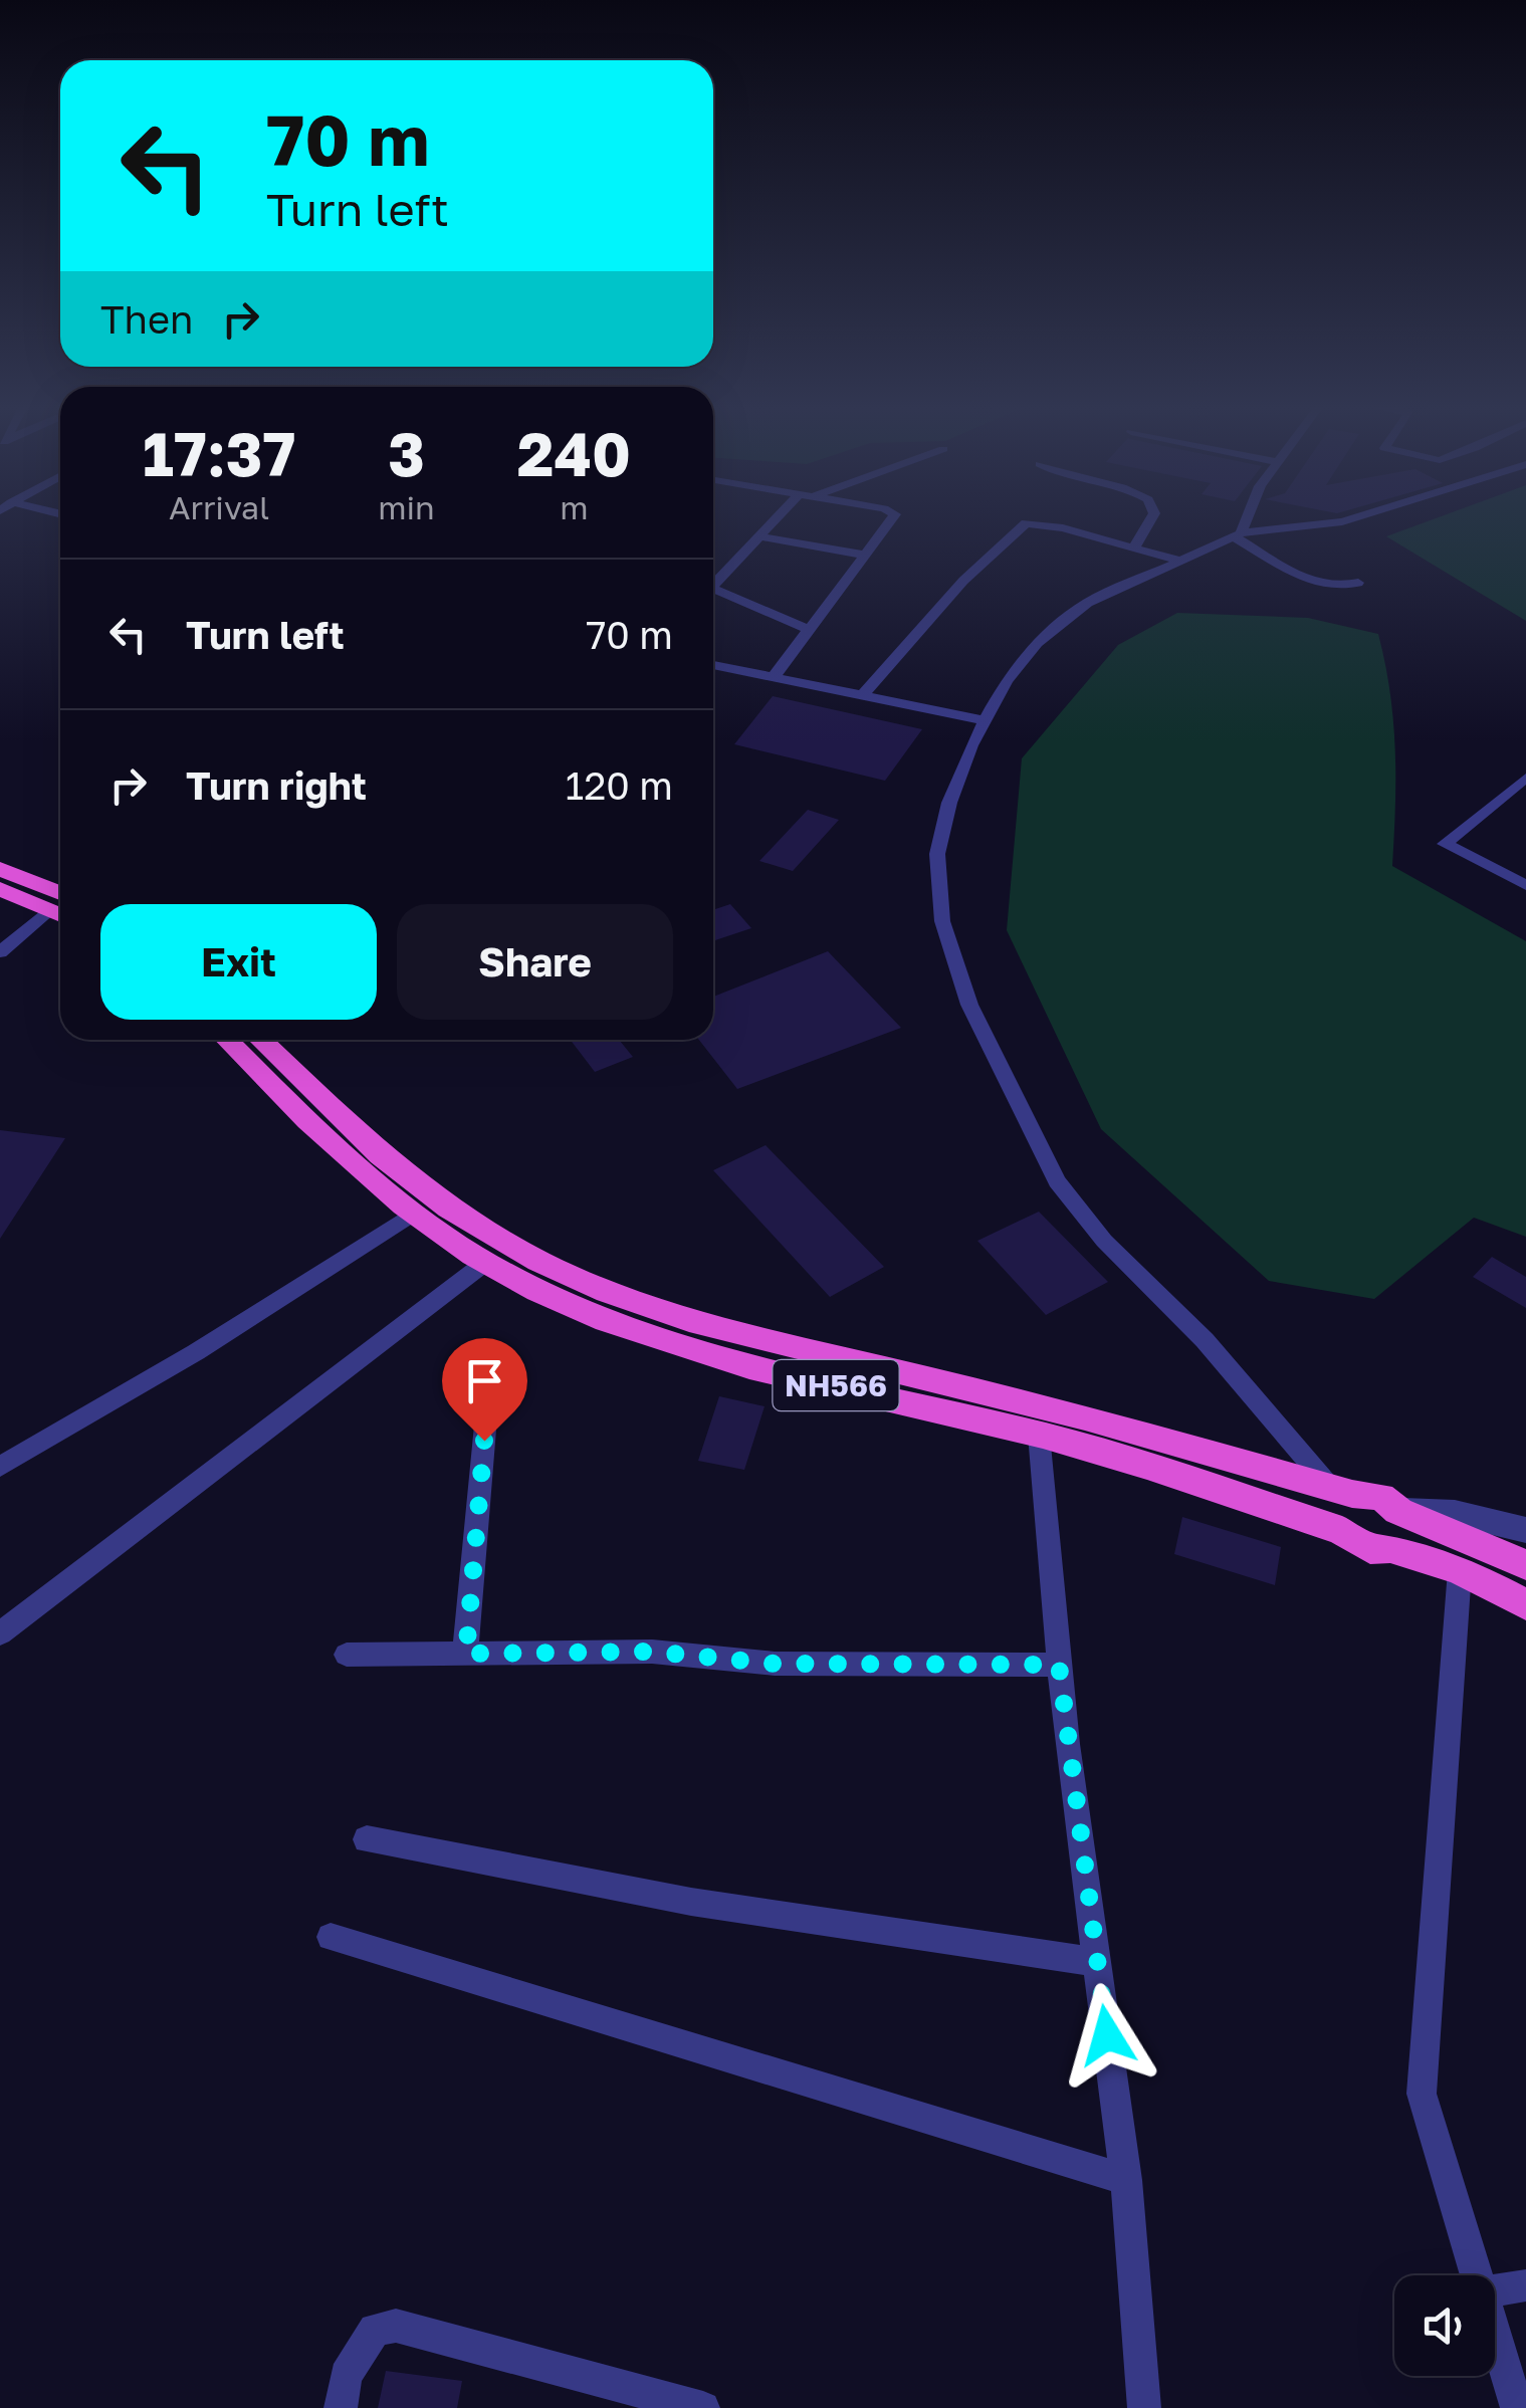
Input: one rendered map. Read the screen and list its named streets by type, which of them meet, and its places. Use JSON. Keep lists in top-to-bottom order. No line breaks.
{"streets":{"highway":["NH566"]},"page":{"turn":["70 m","Turn left"],"then":"Then","eta":["17:37","Arrival","3","min","240","m"],"list":[{"name":"Turn left","value":"70 m"},{"name":"Turn right","value":"120 m"}],"buttons":["Exit","Share"]}}
